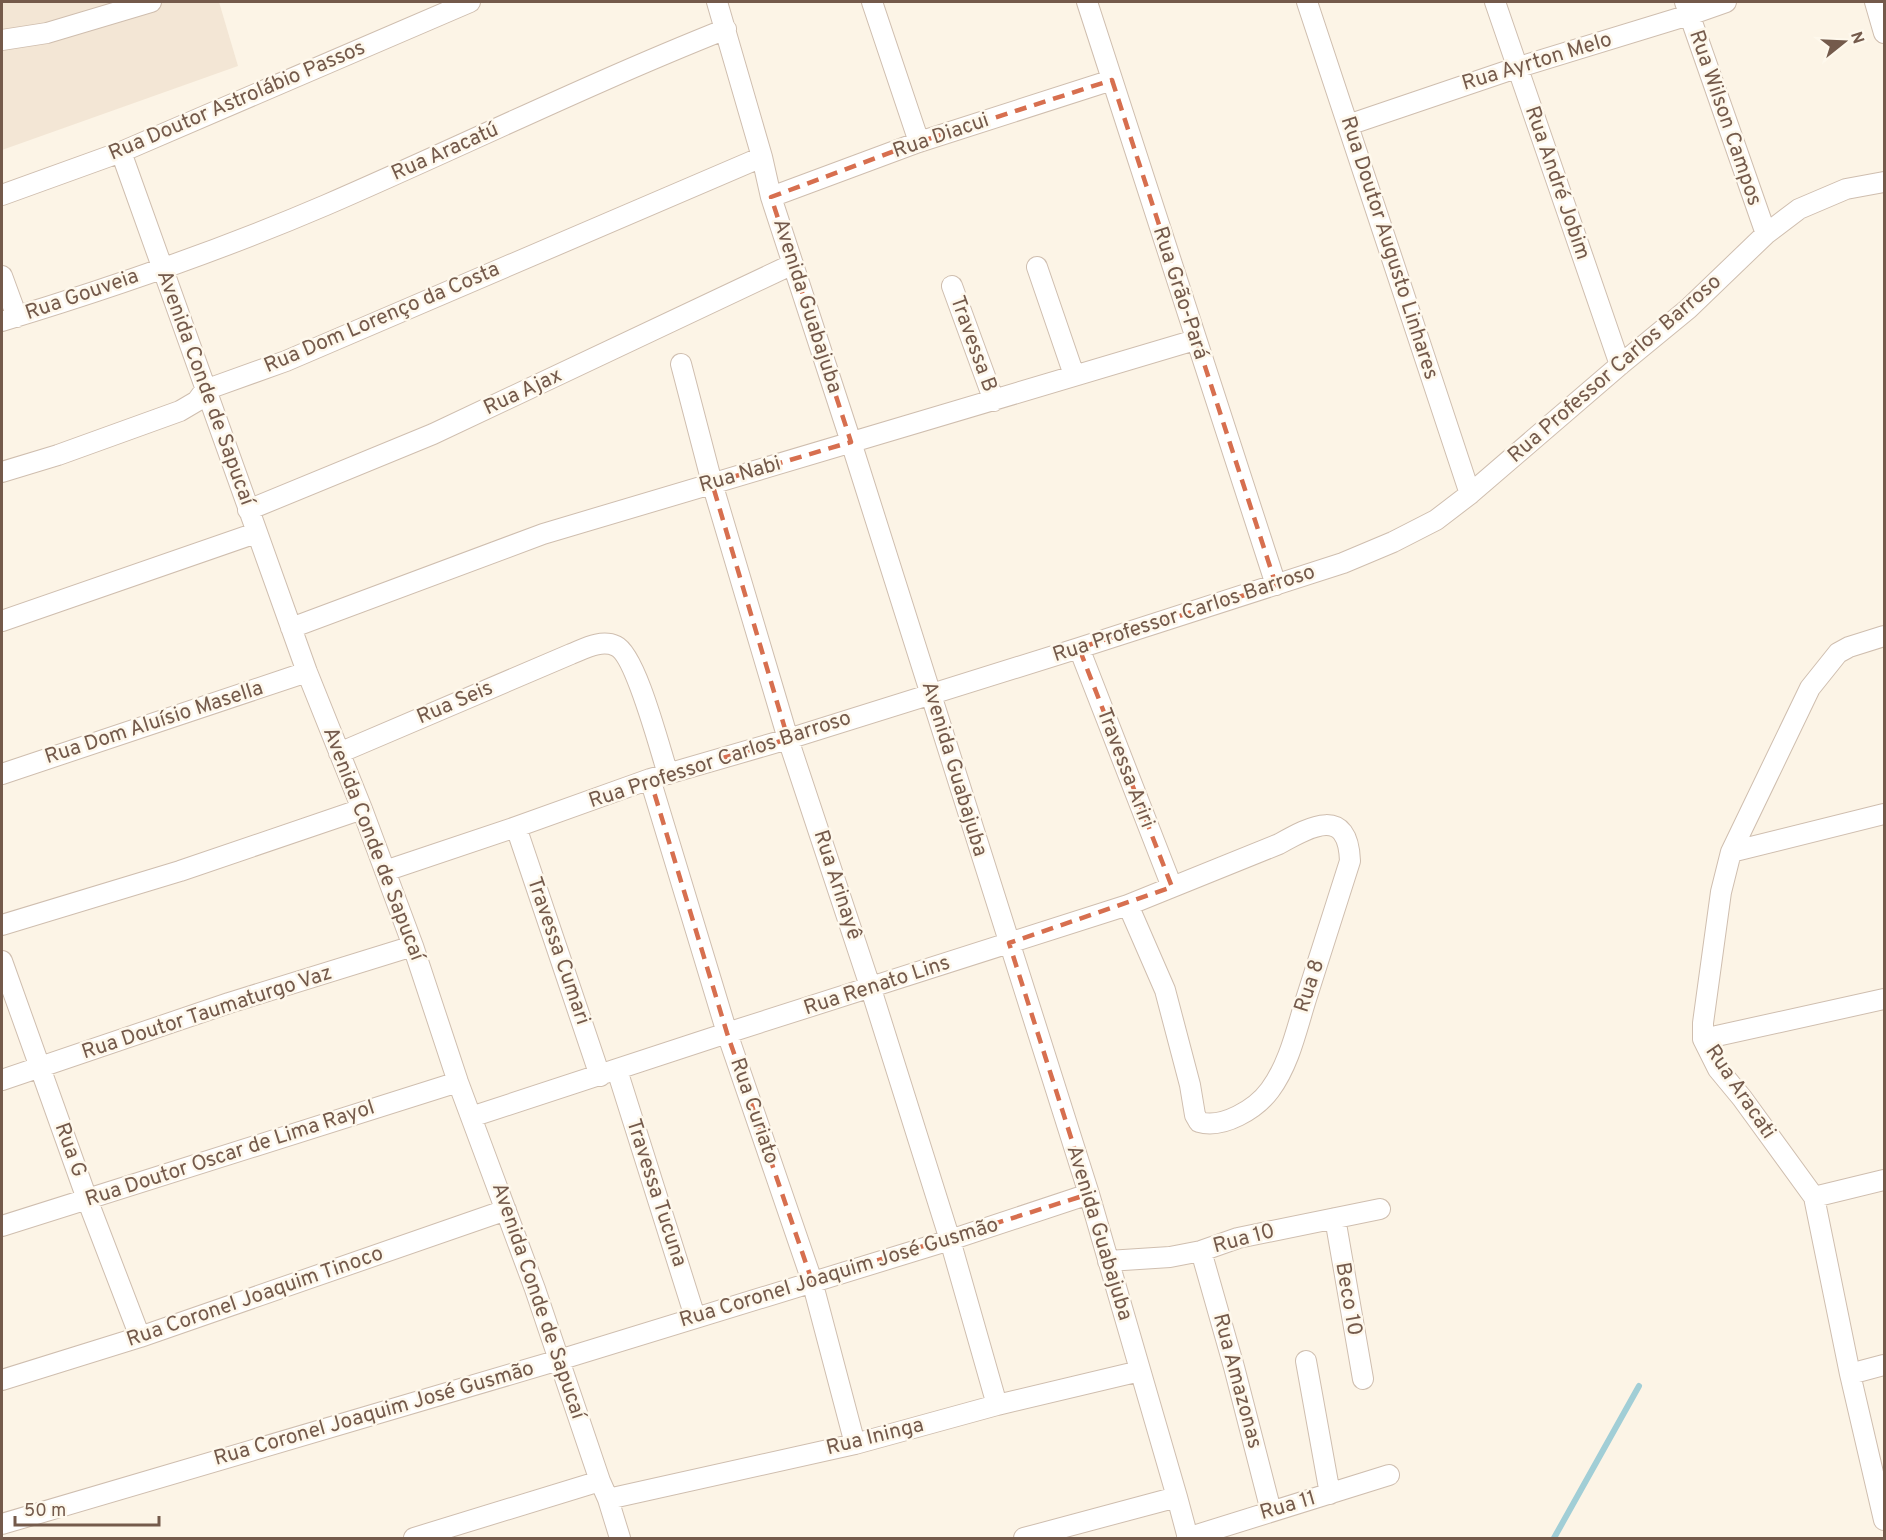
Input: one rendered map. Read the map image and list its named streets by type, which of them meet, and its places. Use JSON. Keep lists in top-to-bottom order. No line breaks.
{"streets":{"street":["Rua Ayrton Melo","Rua Doutor Astrolábio Passos","Rua Wilson Campos","Rua Diacui","Rua Aracatú","Rua André Jobim","Rua Doutor Augusto Linhares","Rua Grão-Pará","Rua Gouveia","Avenida Guabajuba","Rua Dom Lorenço da Costa","Travessa B","Rua Professor Carlos Barroso","Avenida Conde de Sapucaí","Rua Ajax","Rua Nabi","Rua Seis","Rua Dom Aluísio Masella","Travessa Ariri","Rua Arinayê","Travessa Cumari","Rua Renato Lins","Rua 8","Rua Doutor Taumaturgo Vaz","Rua Aracati","Rua Curiato","Rua G","Rua Doutor Oscar de Lima Rayol","Travessa Tucuna","Rua 10","Rua Coronel Joaquim José Gusmão","Rua Coronel Joaquim Tinoco","Beco 10","Rua Amazonas","Rua Ininga","Rua 11"]},"crossings":[["Rua Ayrton Melo","Rua Wilson Campos"],["Rua Ayrton Melo","Rua André Jobim"],["Rua Ayrton Melo","Rua Doutor Augusto Linhares"],["Rua Doutor Astrolábio Passos","Avenida Conde de Sapucaí"],["Rua Wilson Campos","Rua Professor Carlos Barroso"],["Rua Diacui","Rua Grão-Pará"],["Rua Diacui","Avenida Guabajuba"],["Rua Aracatú","Rua Gouveia"],["Rua Aracatú","Avenida Guabajuba"],["Rua Aracatú","Avenida Conde de Sapucaí"],["Rua André Jobim","Rua Professor Carlos Barroso"],["Rua Doutor Augusto Linhares","Rua Professor Carlos Barroso"],["Rua Grão-Pará","Rua Professor Carlos Barroso"],["Rua Grão-Pará","Rua Nabi"],["Rua Gouveia","Avenida Conde de Sapucaí"],["Avenida Guabajuba","Rua Dom Lorenço da Costa"],["Avenida Guabajuba","Rua Professor Carlos Barroso"],["Avenida Guabajuba","Rua Ajax"],["Avenida Guabajuba","Rua Nabi"],["Avenida Guabajuba","Rua Renato Lins"],["Avenida Guabajuba","Rua 10"],["Avenida Guabajuba","Rua Coronel Joaquim José Gusmão"],["Avenida Guabajuba","Rua Ininga"],["Avenida Guabajuba","Rua 11"],["Rua Dom Lorenço da Costa","Avenida Conde de Sapucaí"],["Travessa B","Rua Nabi"],["Rua Professor Carlos Barroso","Avenida Conde de Sapucaí"],["Rua Professor Carlos Barroso","Travessa Ariri"],["Rua Professor Carlos Barroso","Rua Arinayê"],["Rua Professor Carlos Barroso","Travessa Cumari"],["Rua Professor Carlos Barroso","Rua Curiato"],["Avenida Conde de Sapucaí","Rua Ajax"],["Avenida Conde de Sapucaí","Rua Nabi"],["Avenida Conde de Sapucaí","Rua Seis"],["Avenida Conde de Sapucaí","Rua Dom Aluísio Masella"],["Avenida Conde de Sapucaí","Rua Renato Lins"],["Avenida Conde de Sapucaí","Rua Doutor Taumaturgo Vaz"],["Avenida Conde de Sapucaí","Rua Doutor Oscar de Lima Rayol"],["Avenida Conde de Sapucaí","Rua Coronel Joaquim José Gusmão"],["Avenida Conde de Sapucaí","Rua Coronel Joaquim Tinoco"],["Avenida Conde de Sapucaí","Rua Ininga"],["Rua Nabi","Rua Arinayê"],["Rua Seis","Rua Curiato"],["Travessa Ariri","Rua Renato Lins"],["Rua Arinayê","Rua Renato Lins"],["Rua Arinayê","Rua Coronel Joaquim José Gusmão"],["Rua Arinayê","Rua Ininga"],["Travessa Cumari","Rua Renato Lins"],["Travessa Cumari","Travessa Tucuna"],["Rua Renato Lins","Rua 8"],["Rua Renato Lins","Rua Curiato"],["Rua Renato Lins","Travessa Tucuna"],["Rua Doutor Taumaturgo Vaz","Rua G"],["Rua Curiato","Rua Coronel Joaquim José Gusmão"],["Rua Curiato","Rua Ininga"],["Rua G","Rua Doutor Oscar de Lima Rayol"],["Rua G","Rua Coronel Joaquim Tinoco"],["Travessa Tucuna","Rua Coronel Joaquim José Gusmão"],["Rua 10","Beco 10"],["Rua 10","Rua Amazonas"],["Rua Amazonas","Rua 11"]],"scale_bar":"50 m","north":"right"}
